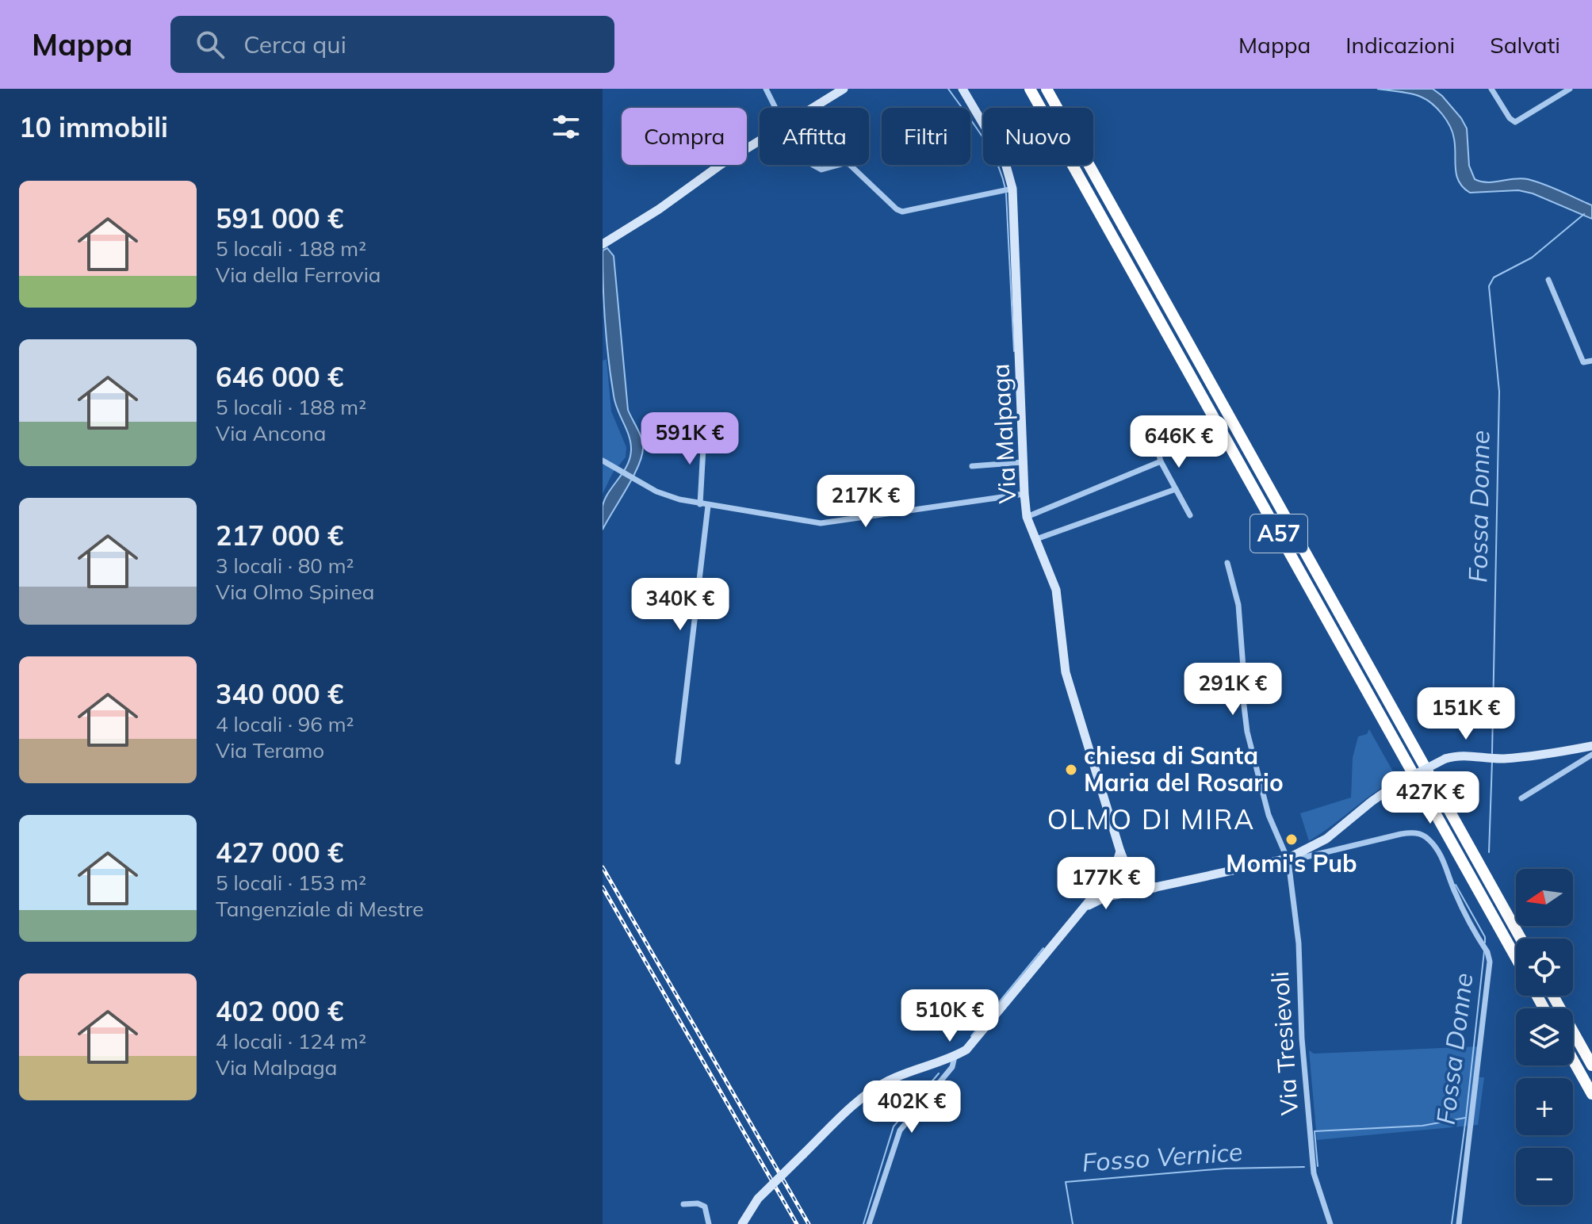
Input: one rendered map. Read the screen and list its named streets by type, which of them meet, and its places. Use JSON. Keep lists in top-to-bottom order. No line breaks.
{"streets":{"highway":["A57"],"street":["Via Malpaga","Via Tresievoli"]},"districts":["OLMO DI MIRA"],"water":["Fossa Donne","Fosso Vernice"],"places":["chiesa di Santa Maria del Rosario","Momi's Pub"],"north":"left","page":{"header":"Mappa","search":"Cerca qui","nav":["Mappa","Indicazioni","Salvati"],"heading":"10 immobili","chip":["Compra","Affitta","Filtri","Nuovo"],"list":[{"name":"591 000 €","note":"5 locali · 188 m² · Via della Ferrovia"},{"name":"646 000 €","note":"5 locali · 188 m² · Via Ancona"},{"name":"217 000 €","note":"3 locali · 80 m² · Via Olmo Spinea"},{"name":"340 000 €","note":"4 locali · 96 m² · Via Teramo"},{"name":"427 000 €","note":"5 locali · 153 m² · Tangenziale di Mestre"},{"name":"402 000 €","note":"4 locali · 124 m² · Via Malpaga"}],"price":["591K €","646K €","217K €","340K €","291K €","151K €","427K €","177K €","510K €","402K €"],"map_buttons":["+","−"]}}
